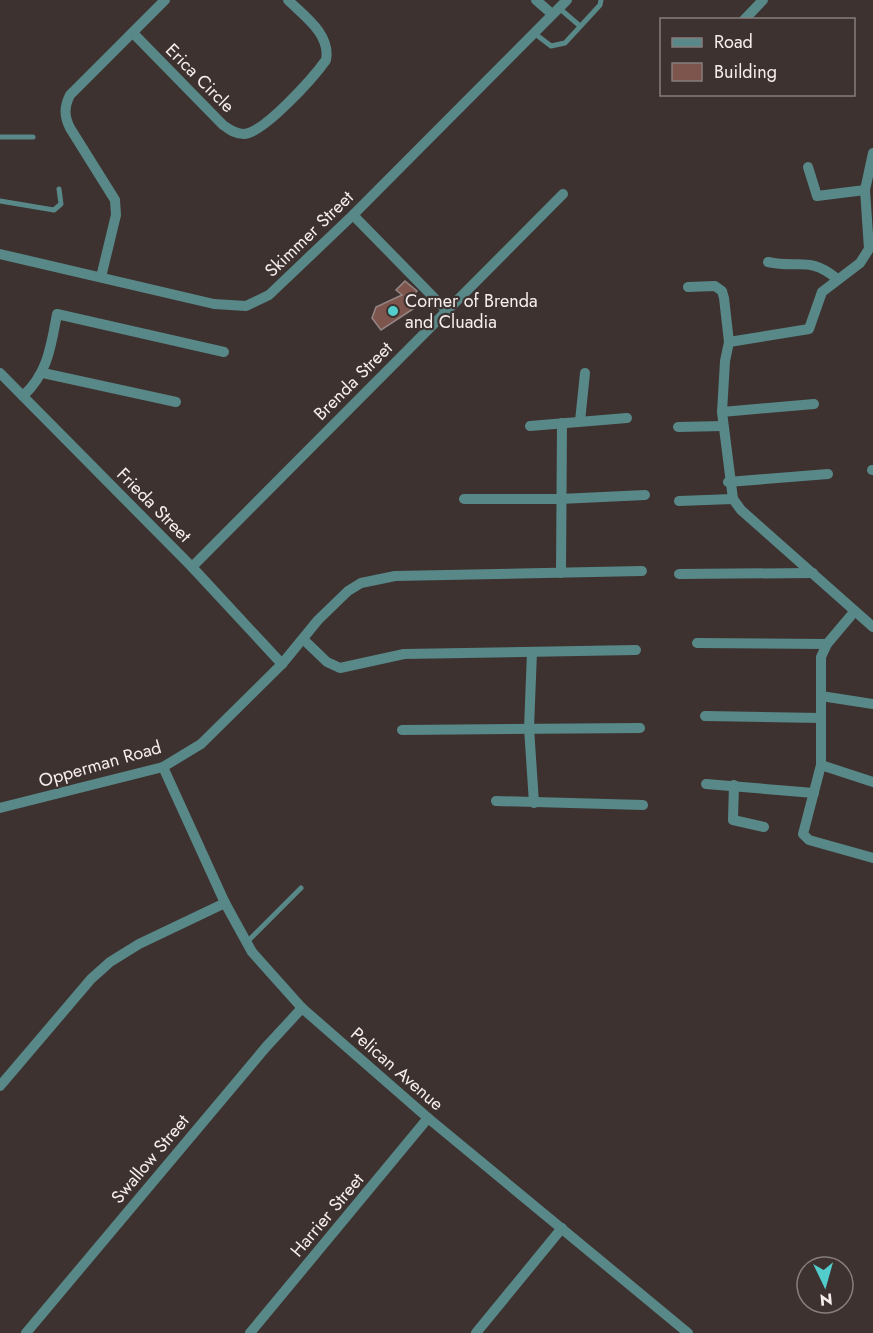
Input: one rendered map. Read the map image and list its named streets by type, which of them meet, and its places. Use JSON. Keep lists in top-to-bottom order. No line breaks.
{"streets":{"street":["Erica Circle","Skimmer Street","Brenda Street","Frieda Street","Opperman Road","Pelican Avenue","Swallow Street","Harrier Street"]},"crossings":[["Brenda Street","Frieda Street"],["Frieda Street","Opperman Road"],["Opperman Road","Pelican Avenue"],["Pelican Avenue","Swallow Street"],["Pelican Avenue","Harrier Street"]],"places":["Corner of Brenda and Cluadia"],"legend":["Road","Building"],"north":"bottom"}
